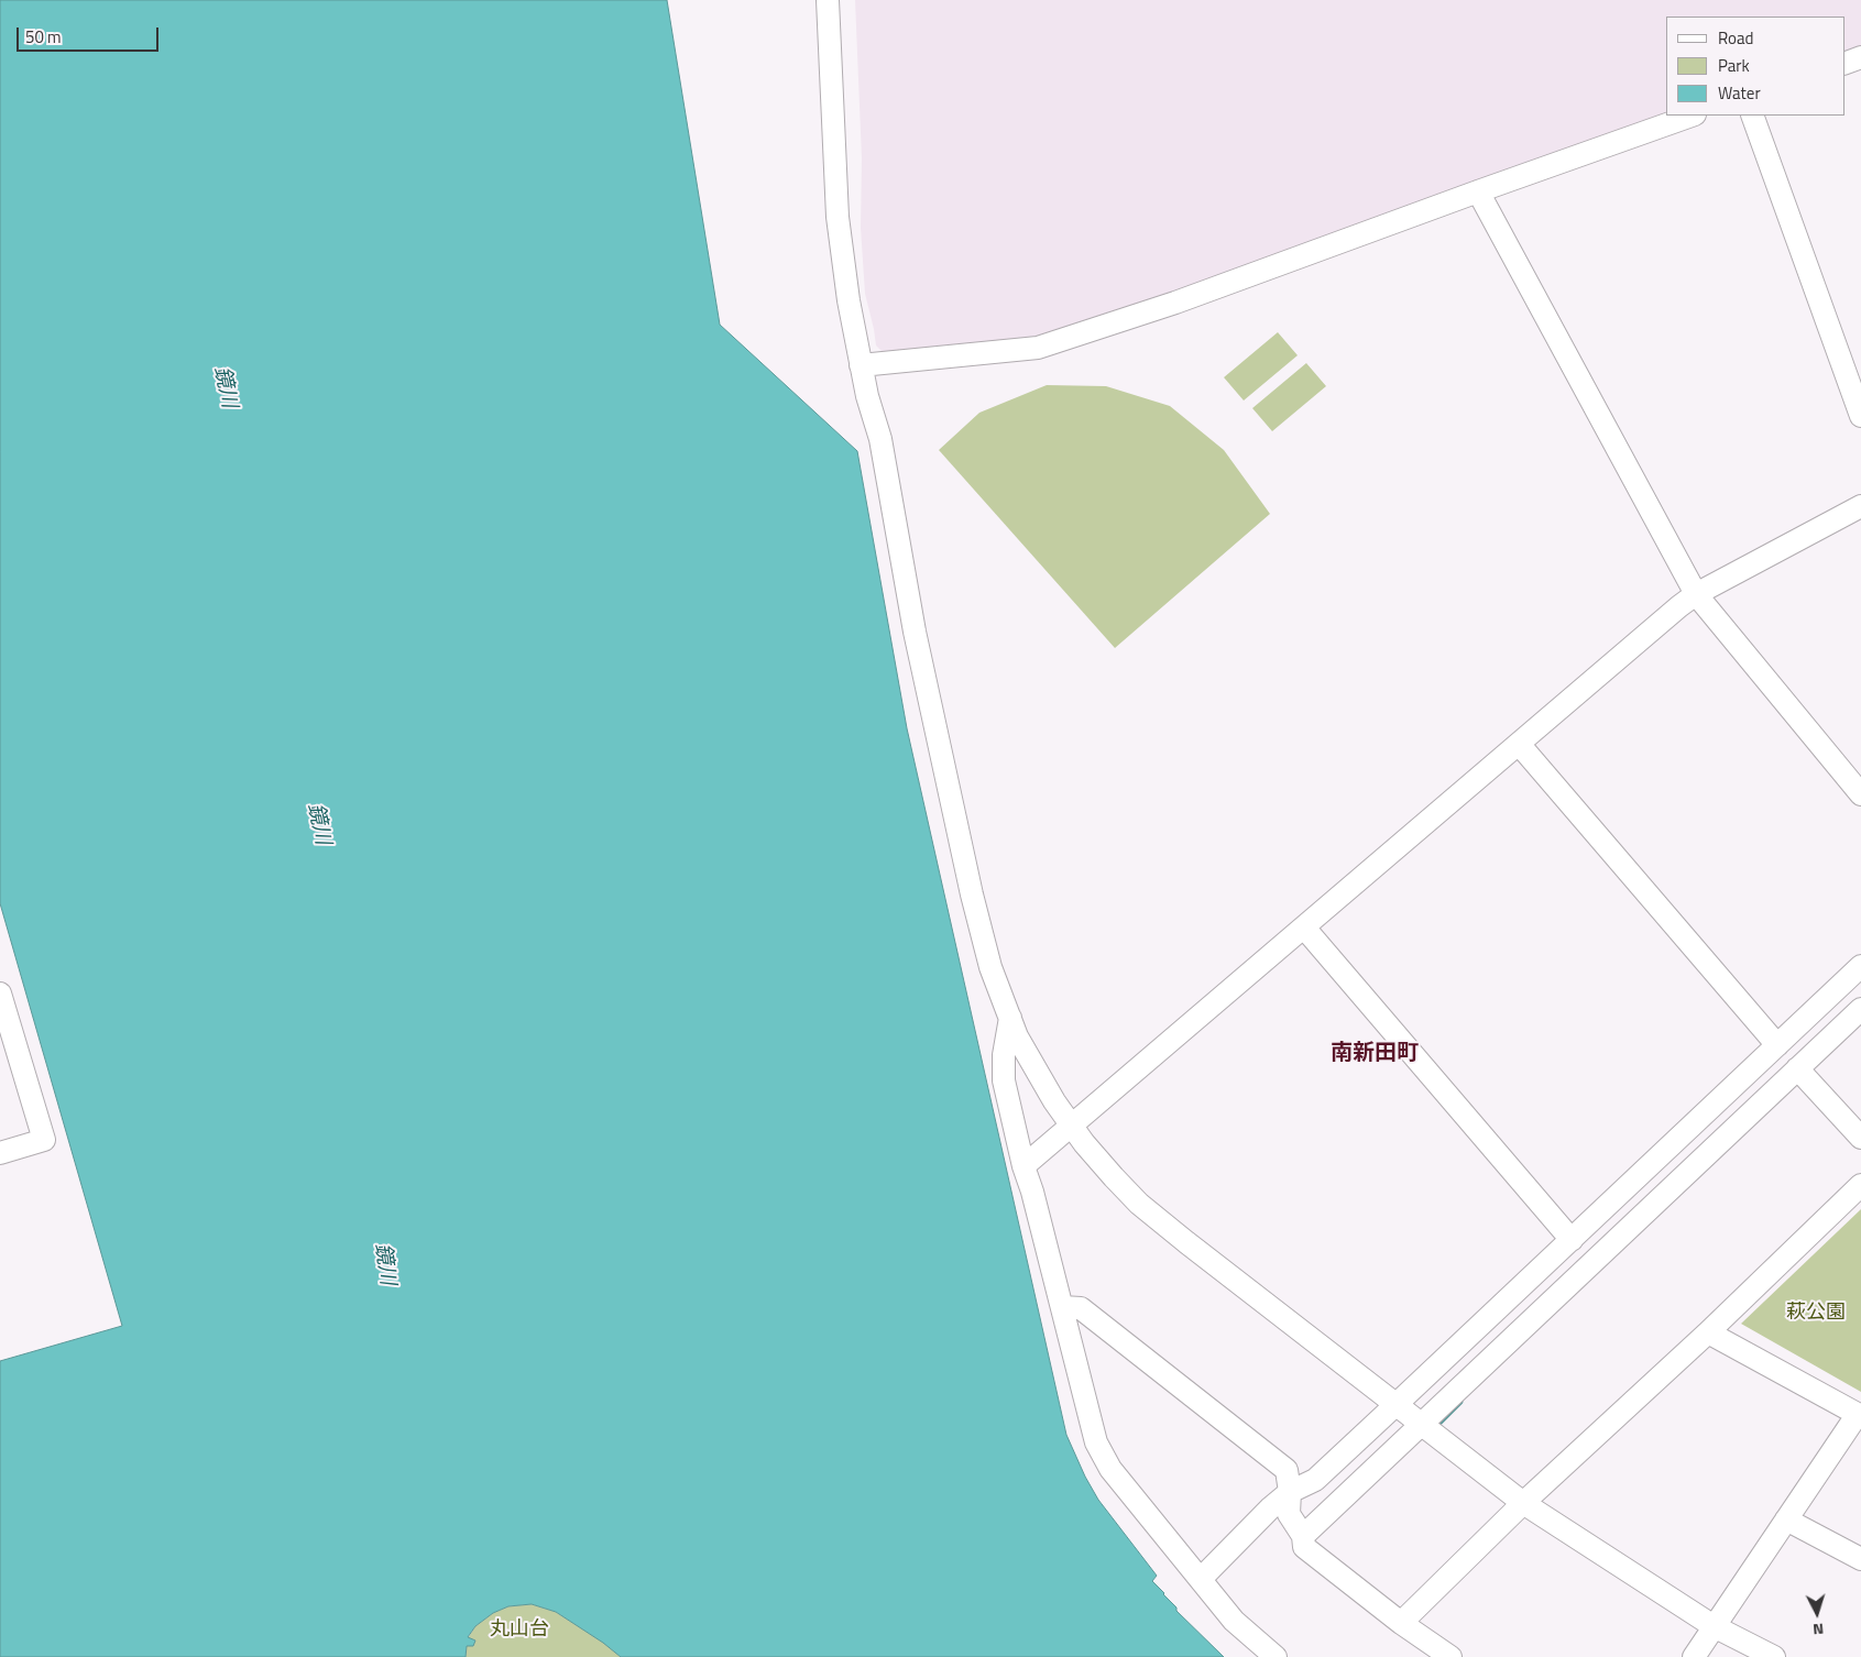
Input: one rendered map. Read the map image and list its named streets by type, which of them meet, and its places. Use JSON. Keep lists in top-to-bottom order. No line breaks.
{"districts":["南新田町"],"water":["鏡川"],"parks":["萩公園","丸山台"],"legend":["Road","Park","Water"],"scale_bar":"50 m","north":"bottom"}
